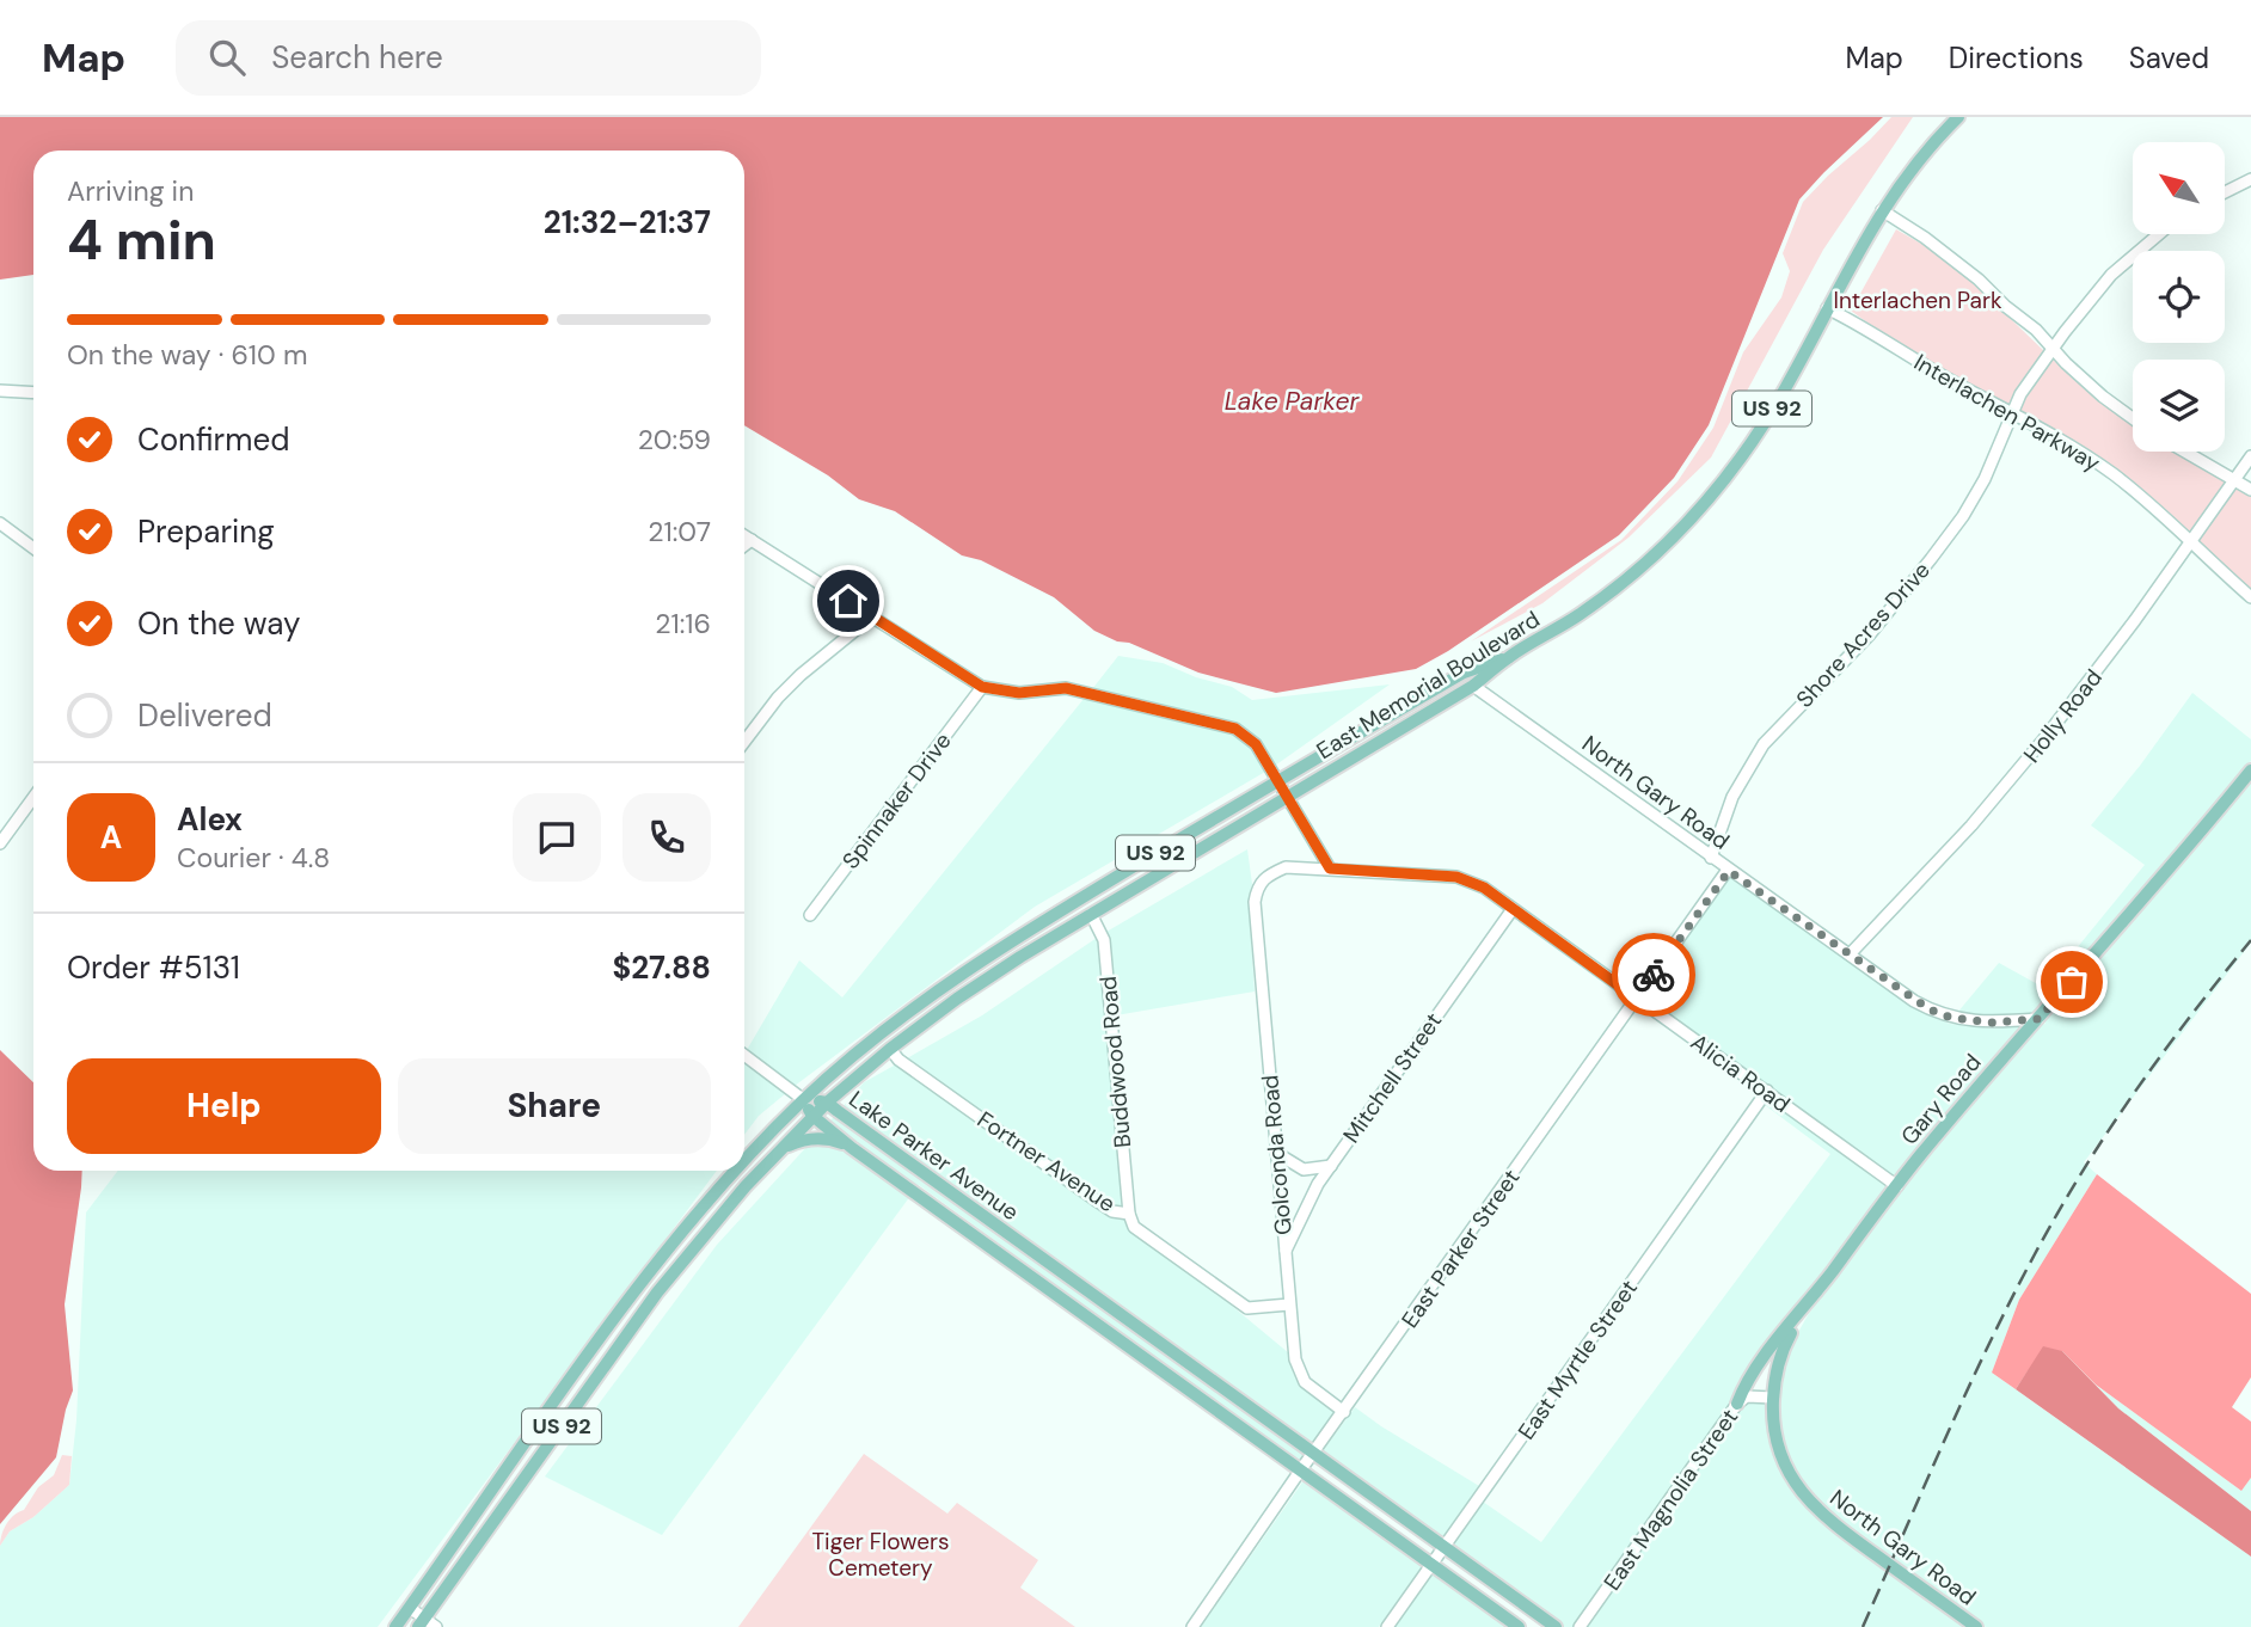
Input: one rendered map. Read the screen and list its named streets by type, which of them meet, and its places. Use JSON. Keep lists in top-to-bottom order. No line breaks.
{"streets":{"main road":["US 92","East Memorial Boulevard","North Gary Road","Gary Road","Lake Parker Avenue"],"street":["Interlachen Parkway","Shore Acres Drive","Holly Road","Spinnaker Drive","Buddwood Road","Alicia Road","Mitchell Street","Golconda Road","Fortner Avenue","East Parker Street","East Myrtle Street","East Magnolia Street"]},"crossings":[["US 92","East Memorial Boulevard"],["Interlachen Parkway","Shore Acres Drive"],["Interlachen Parkway","East Memorial Boulevard"],["Interlachen Parkway","Holly Road"],["Shore Acres Drive","North Gary Road"],["East Memorial Boulevard","North Gary Road"],["East Memorial Boulevard","Buddwood Road"],["East Memorial Boulevard","Lake Parker Avenue"],["East Memorial Boulevard","Fortner Avenue"],["Holly Road","North Gary Road"],["North Gary Road","Gary Road"],["North Gary Road","East Parker Street"],["North Gary Road","East Magnolia Street"],["Buddwood Road","Fortner Avenue"],["Alicia Road","Mitchell Street"],["Alicia Road","Gary Road"],["Alicia Road","Golconda Road"],["Alicia Road","East Parker Street"],["Alicia Road","East Myrtle Street"],["Mitchell Street","Golconda Road"],["Lake Parker Avenue","East Parker Street"],["Lake Parker Avenue","East Myrtle Street"],["Golconda Road","Fortner Avenue"],["Golconda Road","East Parker Street"]],"water":["Lake Parker"],"parks":["Interlachen Park","Tiger Flowers Cemetery"],"north":"top left","page":{"header":"Map","search":"Search here","nav":["Map","Directions","Saved"],"heading":["4 min","Arriving in","21:32–21:37"],"panel":["Alex","Courier · 4.8","Order #5131","$27.88"],"bar":"On the way · 610 m","list":[["Confirmed","20:59"],["Preparing","21:07"],["On the way","21:16"],"Delivered"],"round":"A","buttons":["Help","Share"]}}
